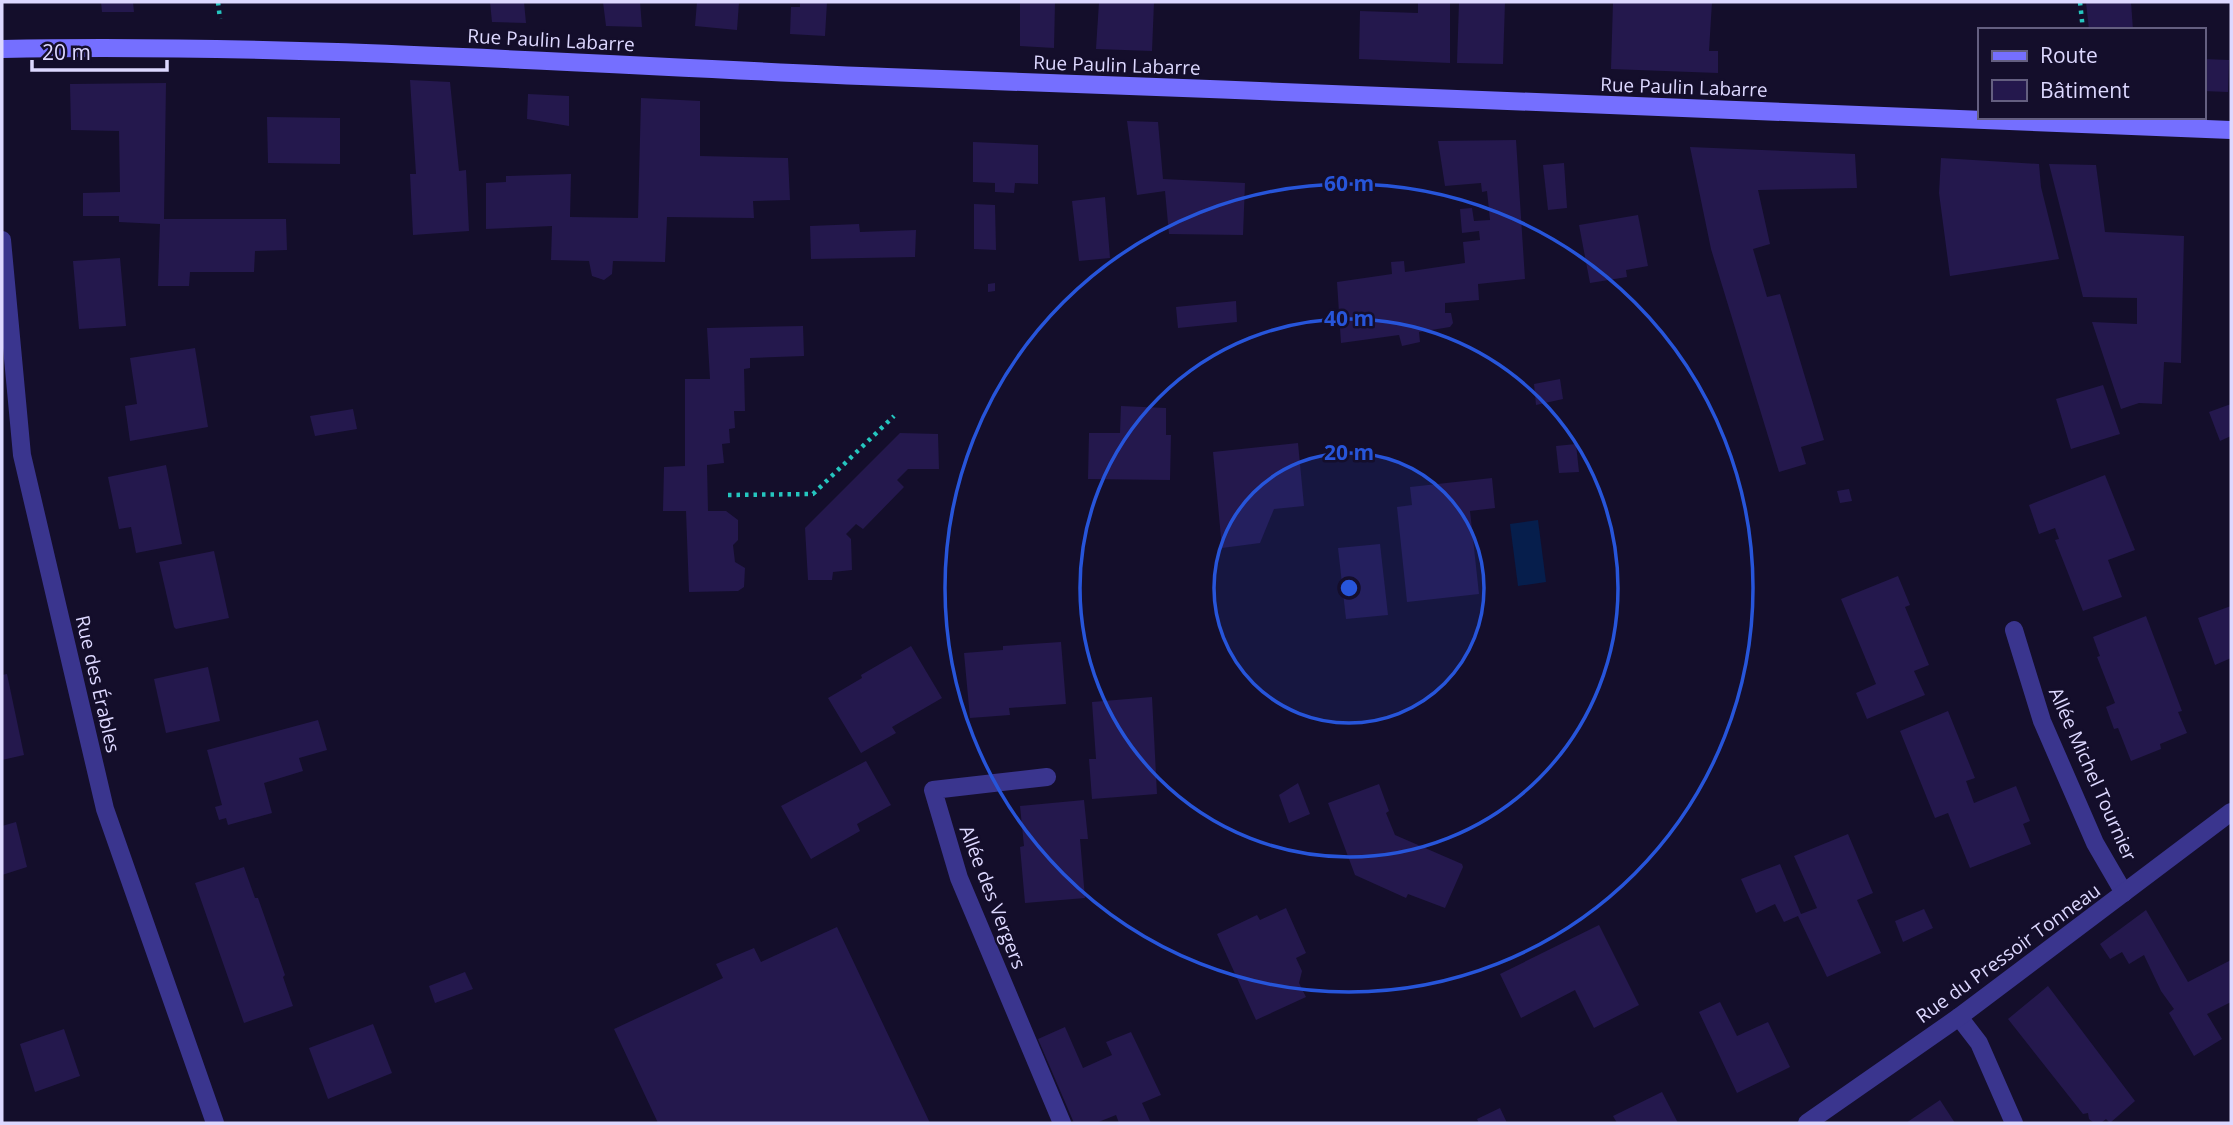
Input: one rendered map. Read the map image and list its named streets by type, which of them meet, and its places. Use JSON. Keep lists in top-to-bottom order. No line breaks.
{"streets":{"street":["Rue Paulin Labarre","Rue des Érables","Allée Michel Tournier","Allée des Vergers","Rue du Pressoir Tonneau"]},"crossings":[["Allée Michel Tournier","Rue du Pressoir Tonneau"]],"legend":["Route","Bâtiment"],"scale_bar":"20 m","rings":["60 m","40 m","20 m"]}
